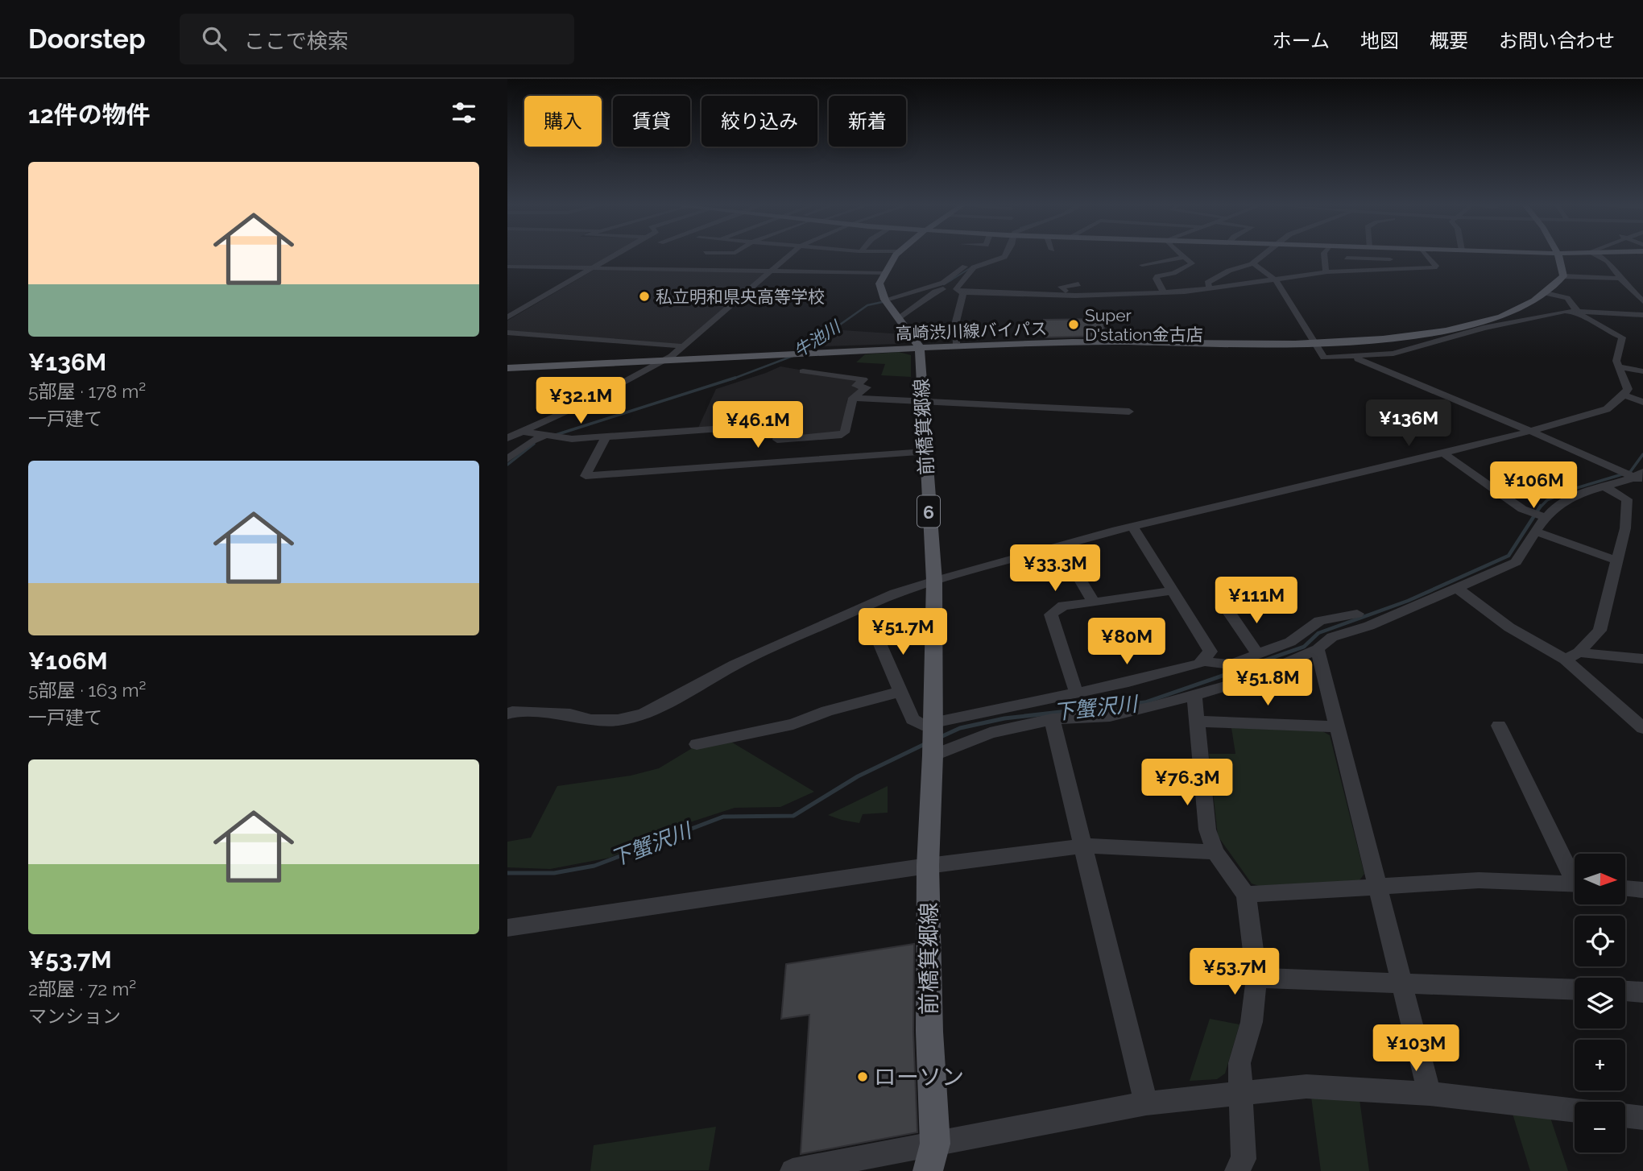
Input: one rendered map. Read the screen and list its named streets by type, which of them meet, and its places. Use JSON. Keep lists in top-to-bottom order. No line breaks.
{"streets":{"main road":["高崎渋川線バイパス","前橋箕郷線","6"]},"crossings":[["高崎渋川線バイパス","前橋箕郷線"]],"water":["牛池川","下蟹沢川"],"places":["私立明和県央高等学校","Super D'station金古店","ローソン"],"north":"right","page":{"header":"Doorstep","search":"ここで検索","nav":["ホーム","地図","概要","お問い合わせ"],"heading":"12件の物件","chip":["購入","賃貸","絞り込み","新着"],"list":[{"name":"¥136M","note":"5部屋 · 178 m² · 一戸建て"},{"name":"¥106M","note":"5部屋 · 163 m² · 一戸建て"},{"name":"¥53.7M","note":"2部屋 · 72 m² · マンション"}],"price":["¥32.1M","¥136M","¥46.1M","¥106M","¥33.3M","¥111M","¥51.7M","¥80M","¥51.8M","¥76.3M","¥53.7M","¥103M"],"map_buttons":["+","−"]}}
